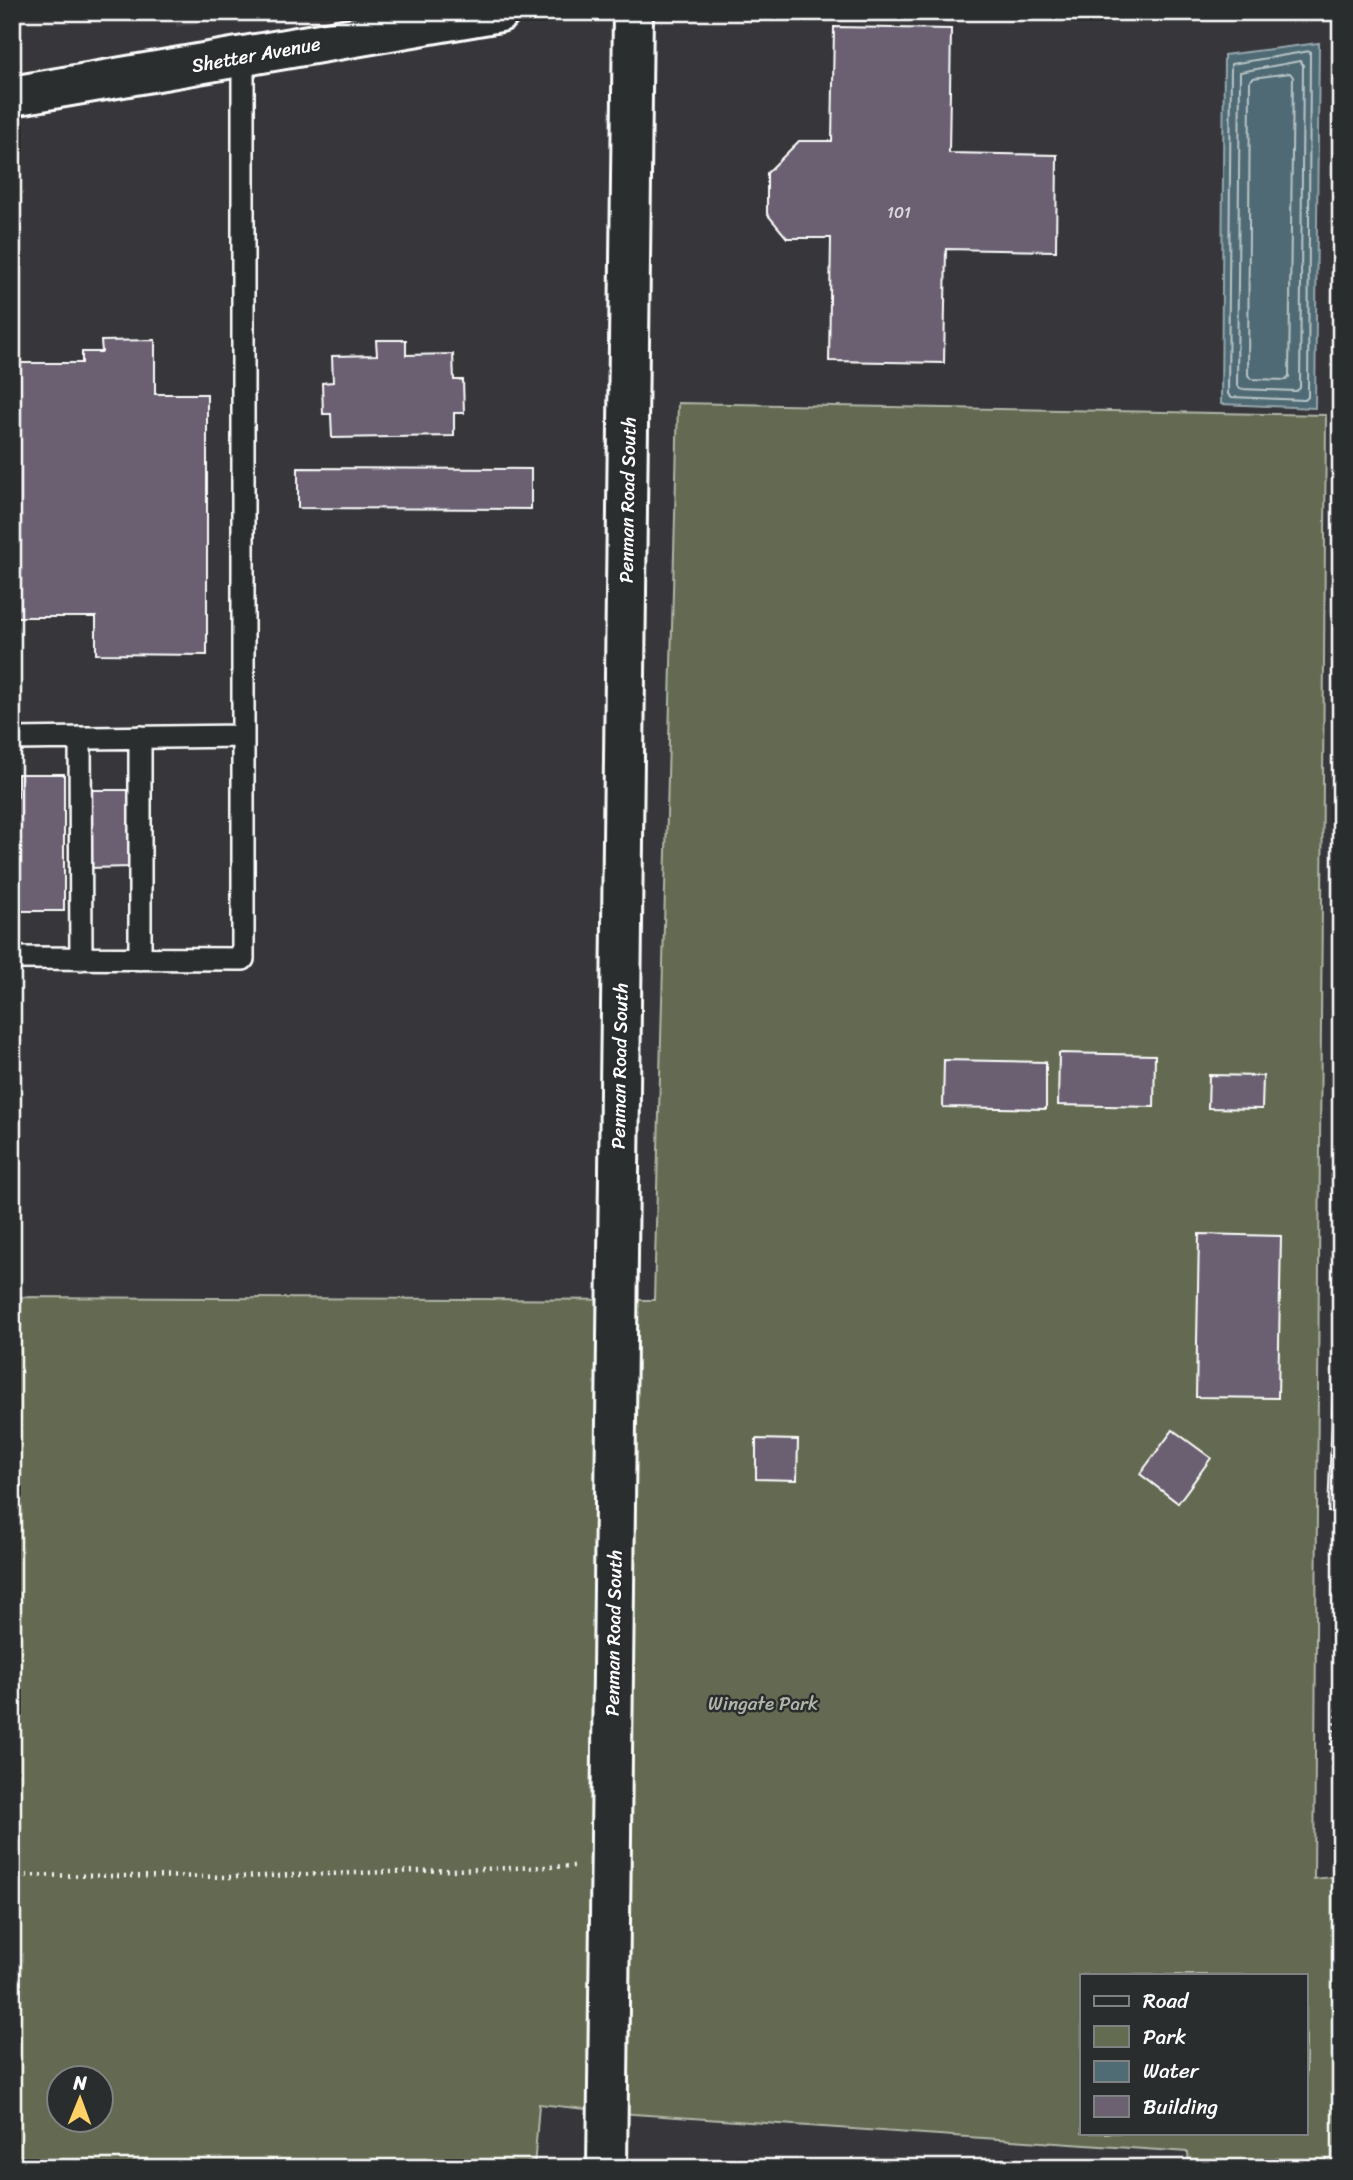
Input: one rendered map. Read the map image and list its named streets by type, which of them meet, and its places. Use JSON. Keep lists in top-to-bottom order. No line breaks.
{"streets":{"street":["Shetter Avenue","Penman Road South"]},"parks":["Wingate Park"],"house_numbers":["101"],"legend":["Road","Park","Water","Building"],"north":"top"}
